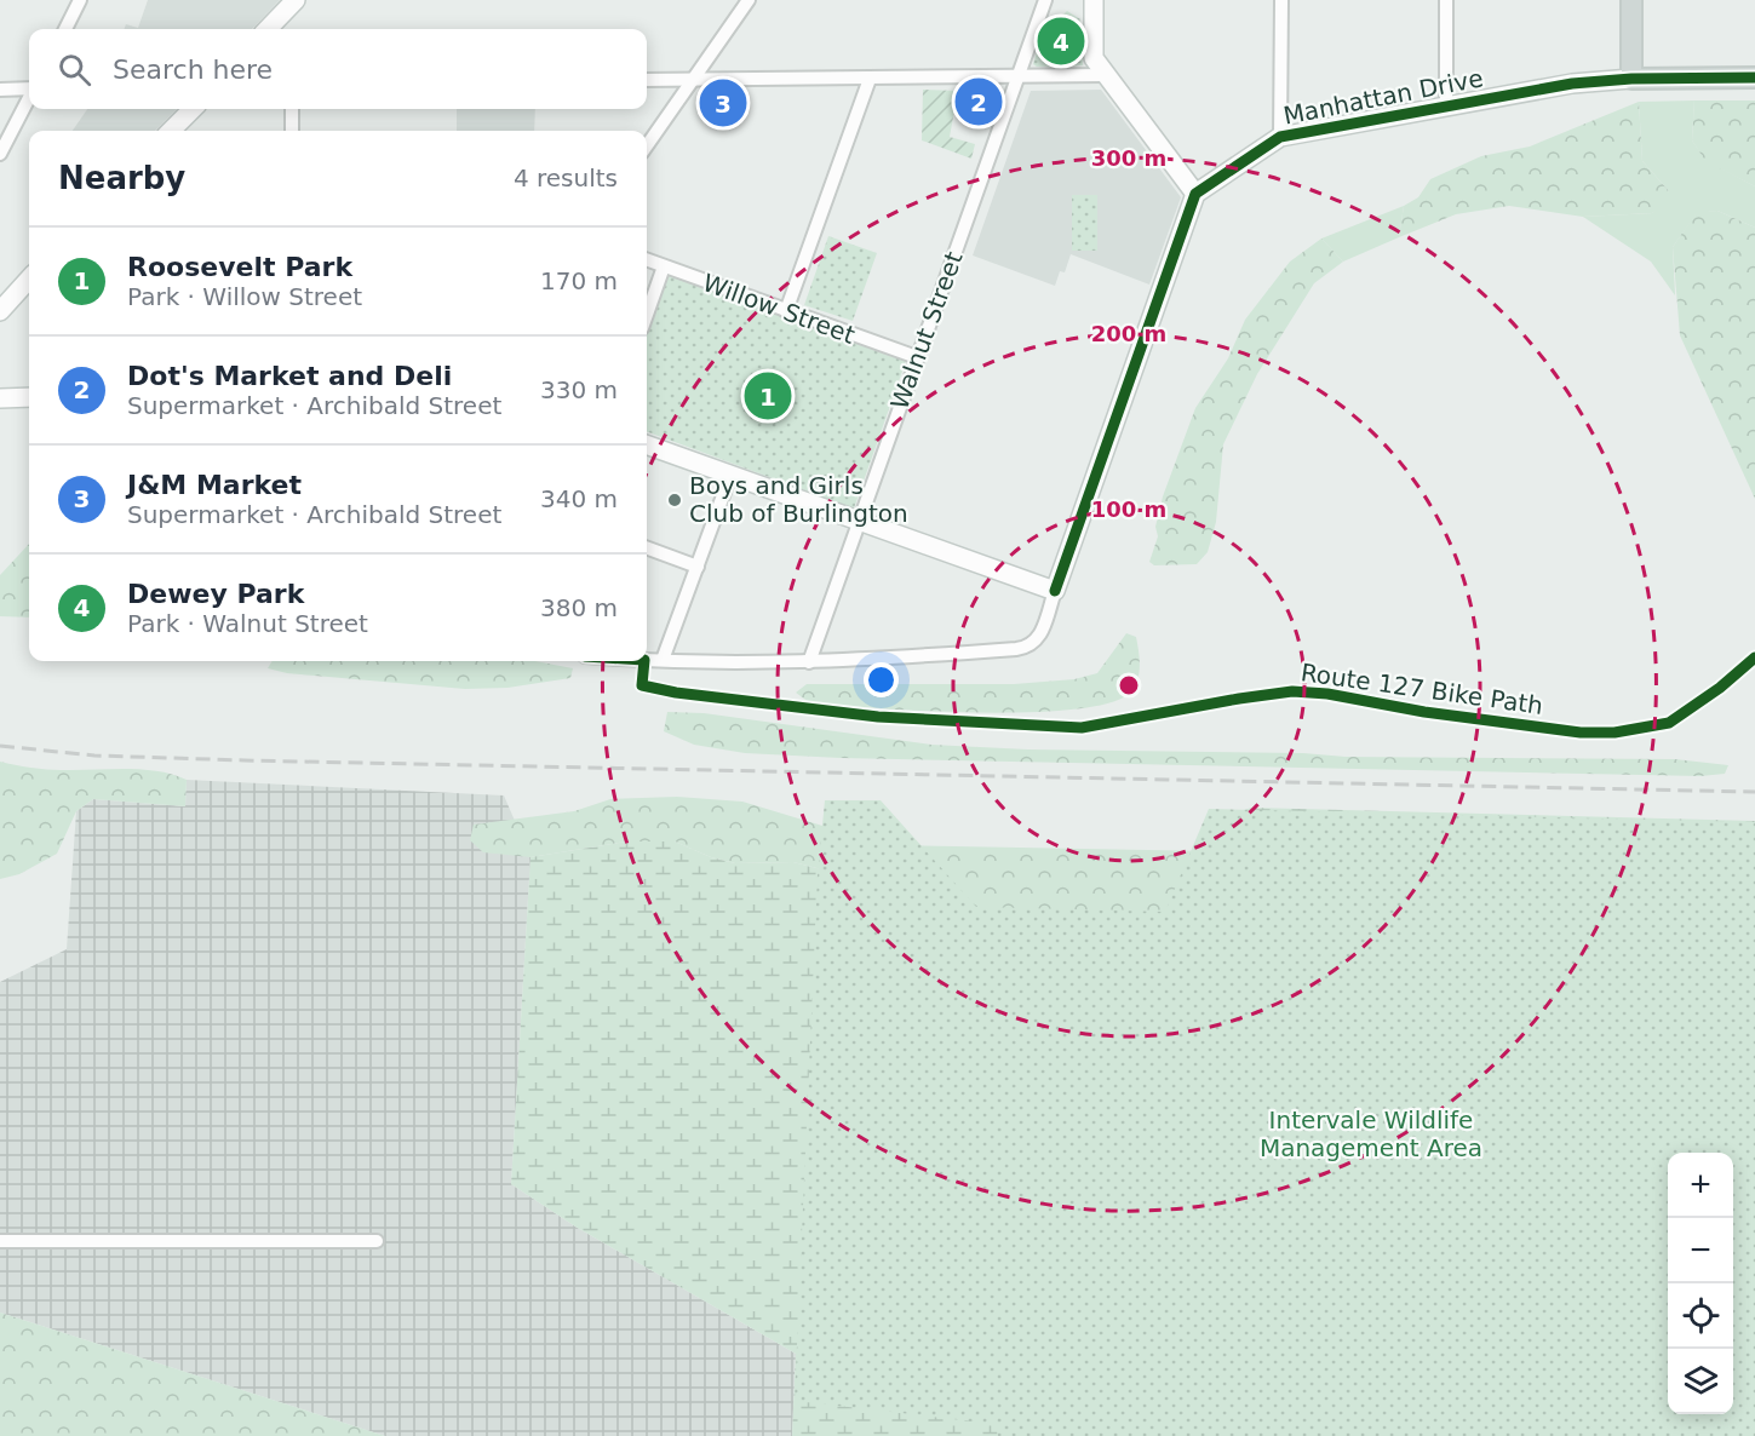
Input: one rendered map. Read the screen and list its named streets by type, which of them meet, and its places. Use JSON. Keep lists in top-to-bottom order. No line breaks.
{"streets":{"main road":["Manhattan Drive"],"street":["Willow Street","Walnut Street"],"cycle path":["Route 127 Bike Path"]},"crossings":[["Willow Street","Walnut Street"]],"parks":["Intervale Wildlife Management Area"],"places":["Boys and Girls Club of Burlington"],"page":{"pins":["4","2","3","1"],"search":"Search here","heading":["Nearby","4 results"],"list":[{"mark":"1","name":"Roosevelt Park","note":"Park · Willow Street","value":"170 m"},{"mark":"2","name":"Dot's Market and Deli","note":"Supermarket · Archibald Street","value":"330 m"},{"mark":"3","name":"J&M Market","note":"Supermarket · Archibald Street","value":"340 m"},{"mark":"4","name":"Dewey Park","note":"Park · Walnut Street","value":"380 m"}],"map_buttons":["+","−"]},"rings":["300 m","200 m","100 m"]}
